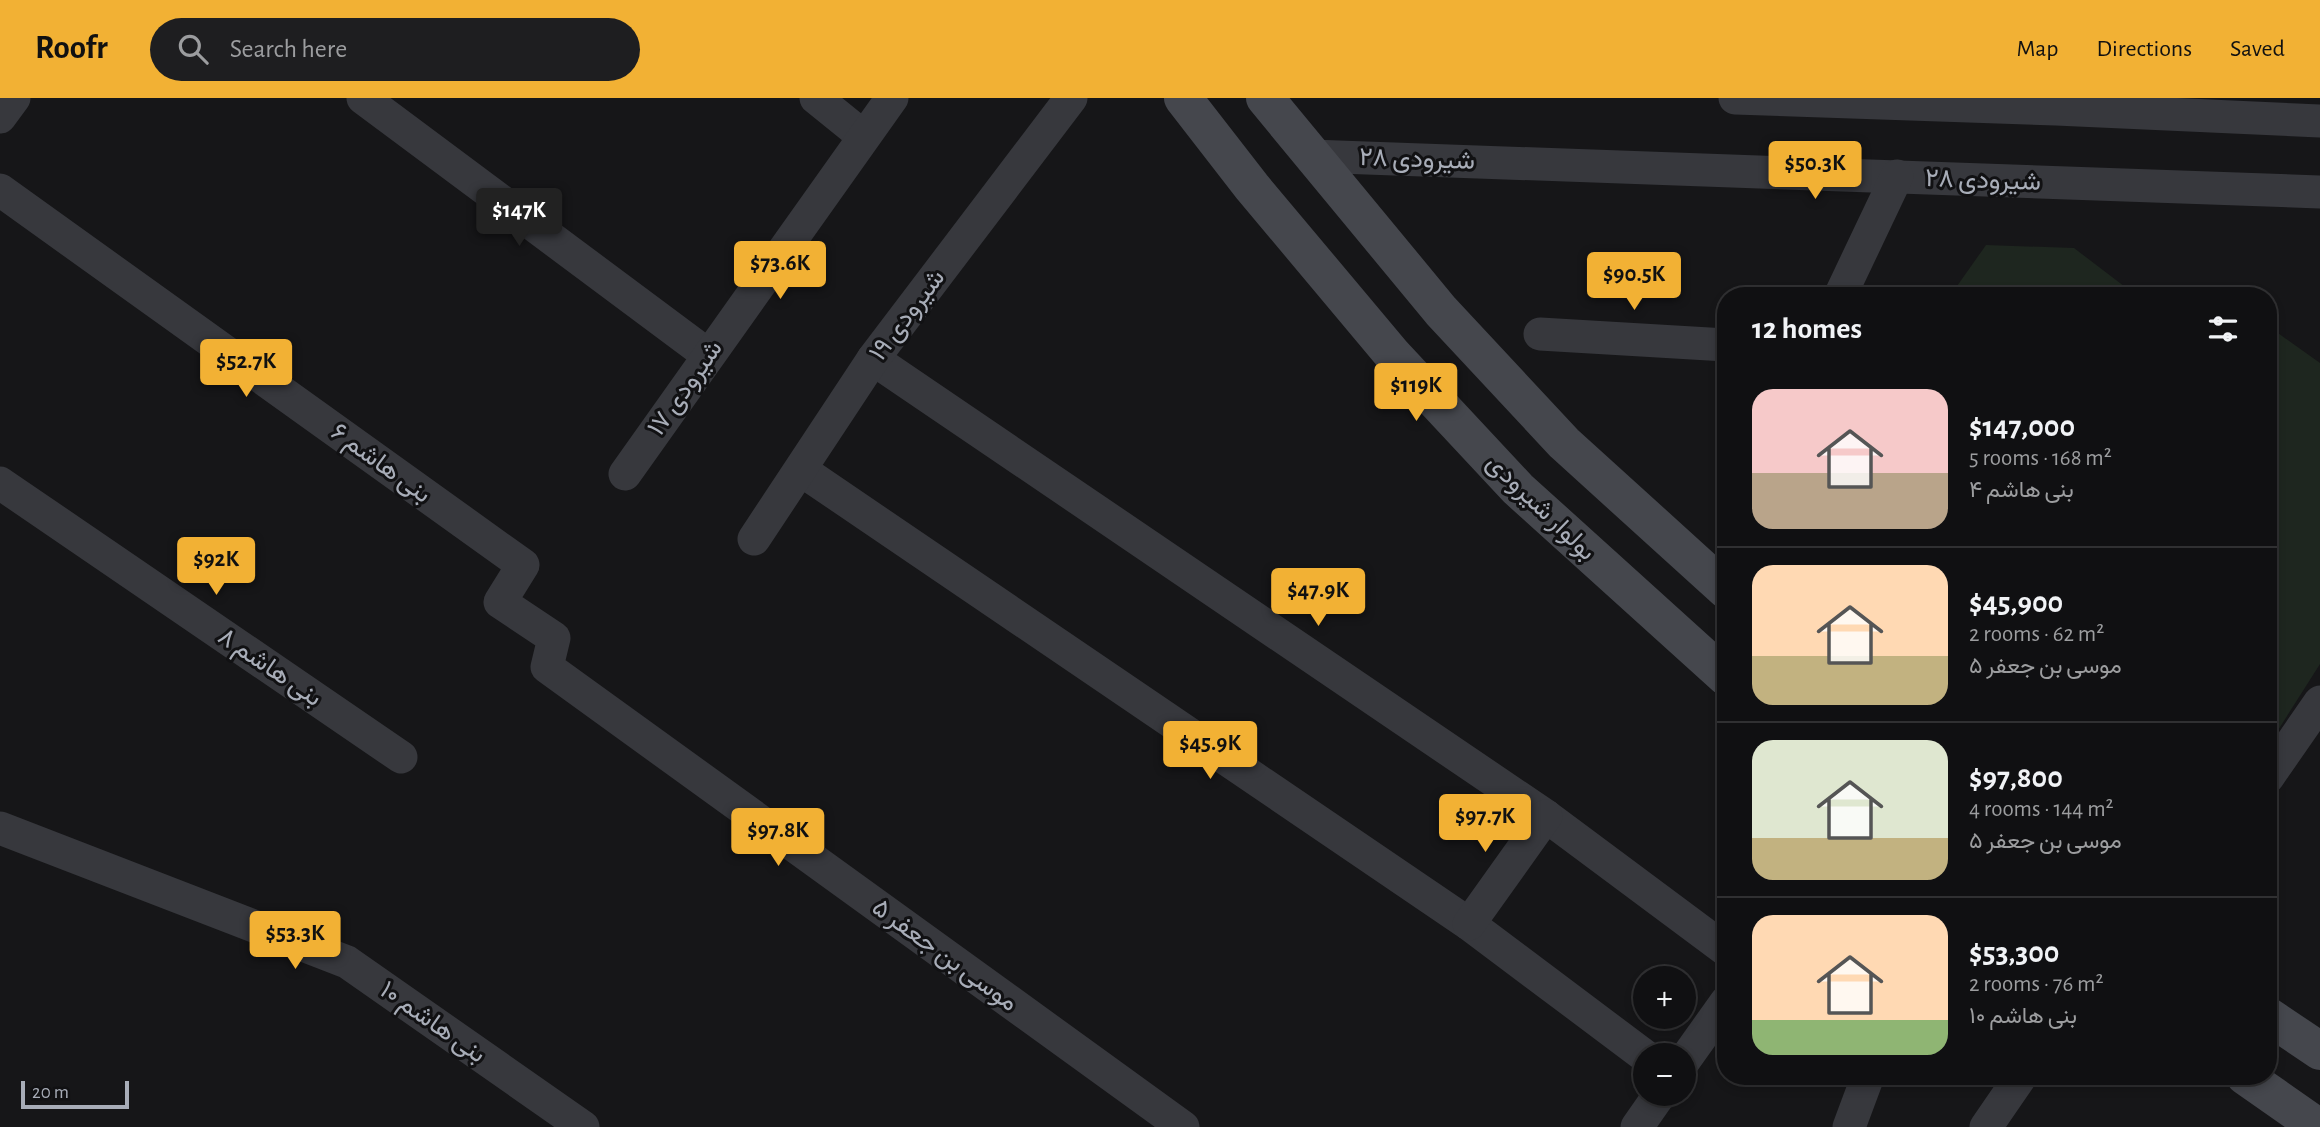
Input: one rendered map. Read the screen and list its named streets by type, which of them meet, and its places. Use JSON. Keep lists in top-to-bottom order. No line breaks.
{"streets":{"main road":["بولوار شیرودی"],"street":["شیرودی ۲۸","شیرودی ۱۹","شیرودی ۱۷","بنی هاشم ۶","بنی هاشم ۸","موسی بن جعفر ۵","بنی هاشم ۱۰"]},"crossings":[["بنی هاشم ۶","موسی بن جعفر ۵"]],"scale_bar":"20 m","page":{"header":"Roofr","search":"Search here","nav":["Map","Directions","Saved"],"price":["$50.3K","$147K","$73.6K","$90.5K","$52.7K","$119K","$92K","$47.9K","$45.9K","$97.7K","$97.8K","$53.3K"],"heading":"12 homes","list":[{"name":"$147,000","note":"5 rooms · 168 m² · بنی هاشم ۴"},{"name":"$45,900","note":"2 rooms · 62 m² · موسی بن جعفر ۵"},{"name":"$97,800","note":"4 rooms · 144 m² · موسی بن جعفر ۵"},{"name":"$53,300","note":"2 rooms · 76 m² · بنی هاشم ۱۰"}],"map_buttons":["+","−"],"scale":"20 m"}}
